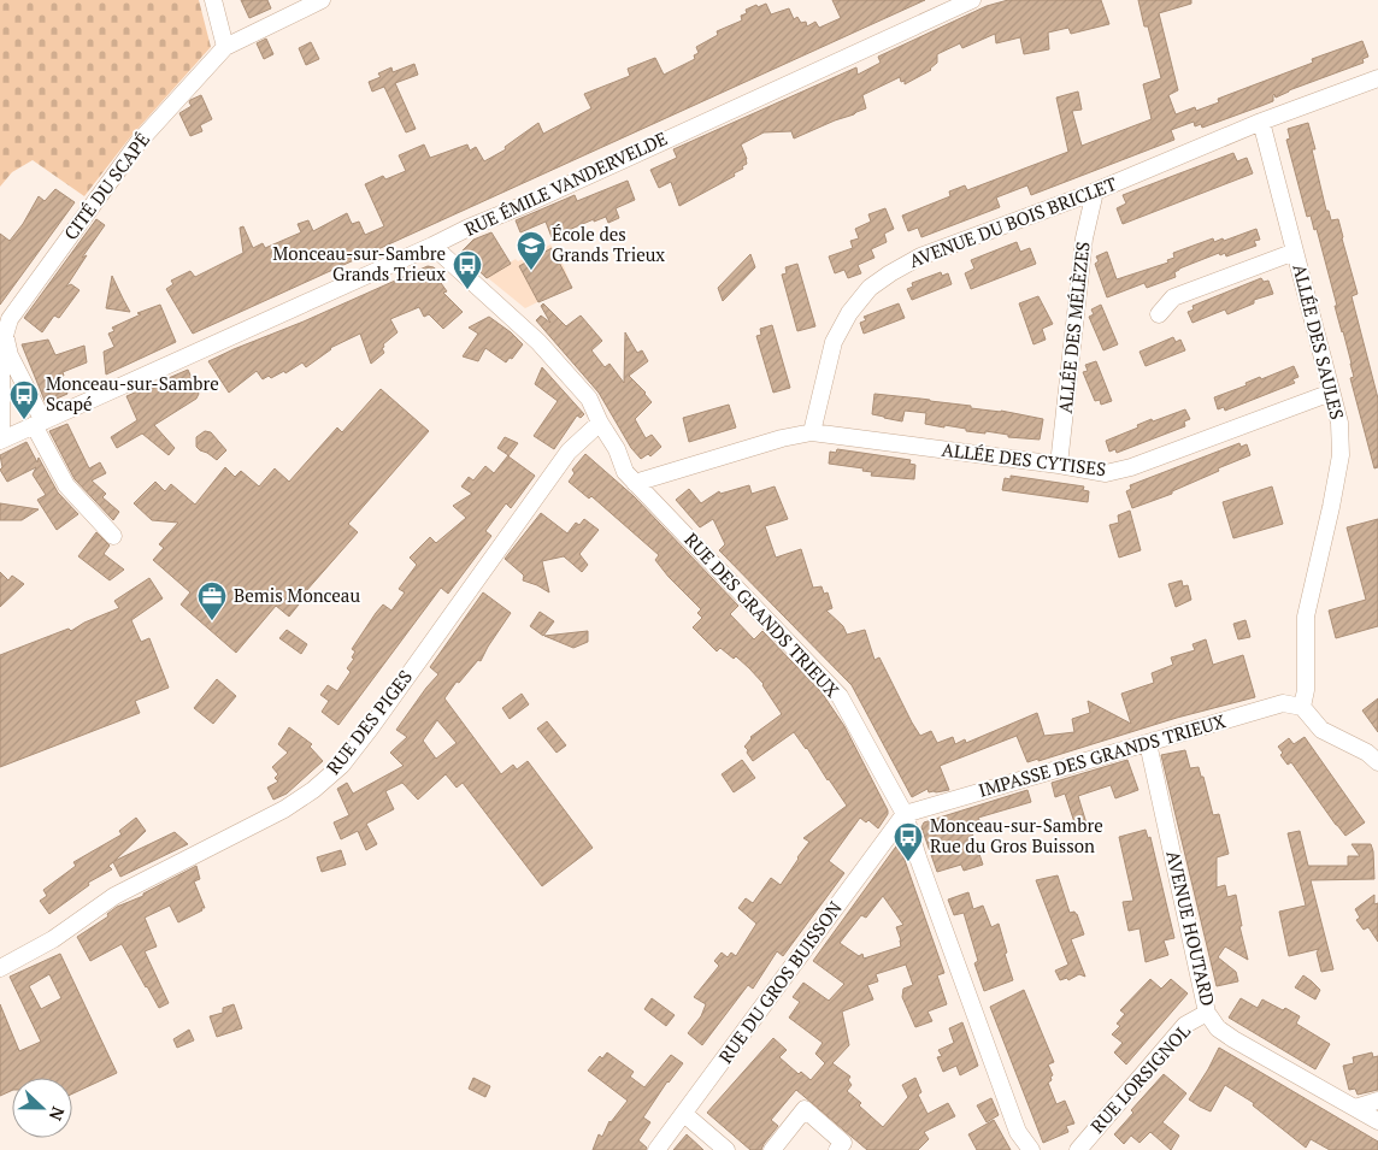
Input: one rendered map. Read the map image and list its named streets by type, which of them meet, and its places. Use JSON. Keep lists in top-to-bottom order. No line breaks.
{"streets":{"street":["RUE ÉMILE VANDERVELDE","CITÉ DU SCAPÉ","AVENUE DU BOIS BRICLET","ALLÉE DES MÉLÈZES","ALLÉE DES SAULES","ALLÉE DES CYTISES","RUE DES GRANDS TRIEUX","RUE DES PIGES","IMPASSE DES GRANDS TRIEUX","AVENUE HOUTARD","RUE DU GROS BUISSON","RUE LORSIGNOL"]},"crossings":[["RUE ÉMILE VANDERVELDE","CITÉ DU SCAPÉ"],["RUE ÉMILE VANDERVELDE","RUE DES GRANDS TRIEUX"],["AVENUE DU BOIS BRICLET","ALLÉE DES MÉLÈZES"],["AVENUE DU BOIS BRICLET","ALLÉE DES SAULES"],["AVENUE DU BOIS BRICLET","ALLÉE DES CYTISES"],["ALLÉE DES MÉLÈZES","ALLÉE DES CYTISES"],["ALLÉE DES SAULES","ALLÉE DES CYTISES"],["ALLÉE DES SAULES","IMPASSE DES GRANDS TRIEUX"],["RUE DES GRANDS TRIEUX","RUE DES PIGES"],["RUE DES GRANDS TRIEUX","IMPASSE DES GRANDS TRIEUX"],["RUE DES GRANDS TRIEUX","RUE DU GROS BUISSON"],["IMPASSE DES GRANDS TRIEUX","AVENUE HOUTARD"],["IMPASSE DES GRANDS TRIEUX","RUE DU GROS BUISSON"],["AVENUE HOUTARD","RUE LORSIGNOL"]],"places":{"school or university":["École des Grands Trieux"],"bus stop":["Monceau-sur-Sambre Grands Trieux","Monceau-sur-Sambre Scapé","Monceau-sur-Sambre Rue du Gros Buisson"],"office":["Bemis Monceau"]},"north":"right"}
